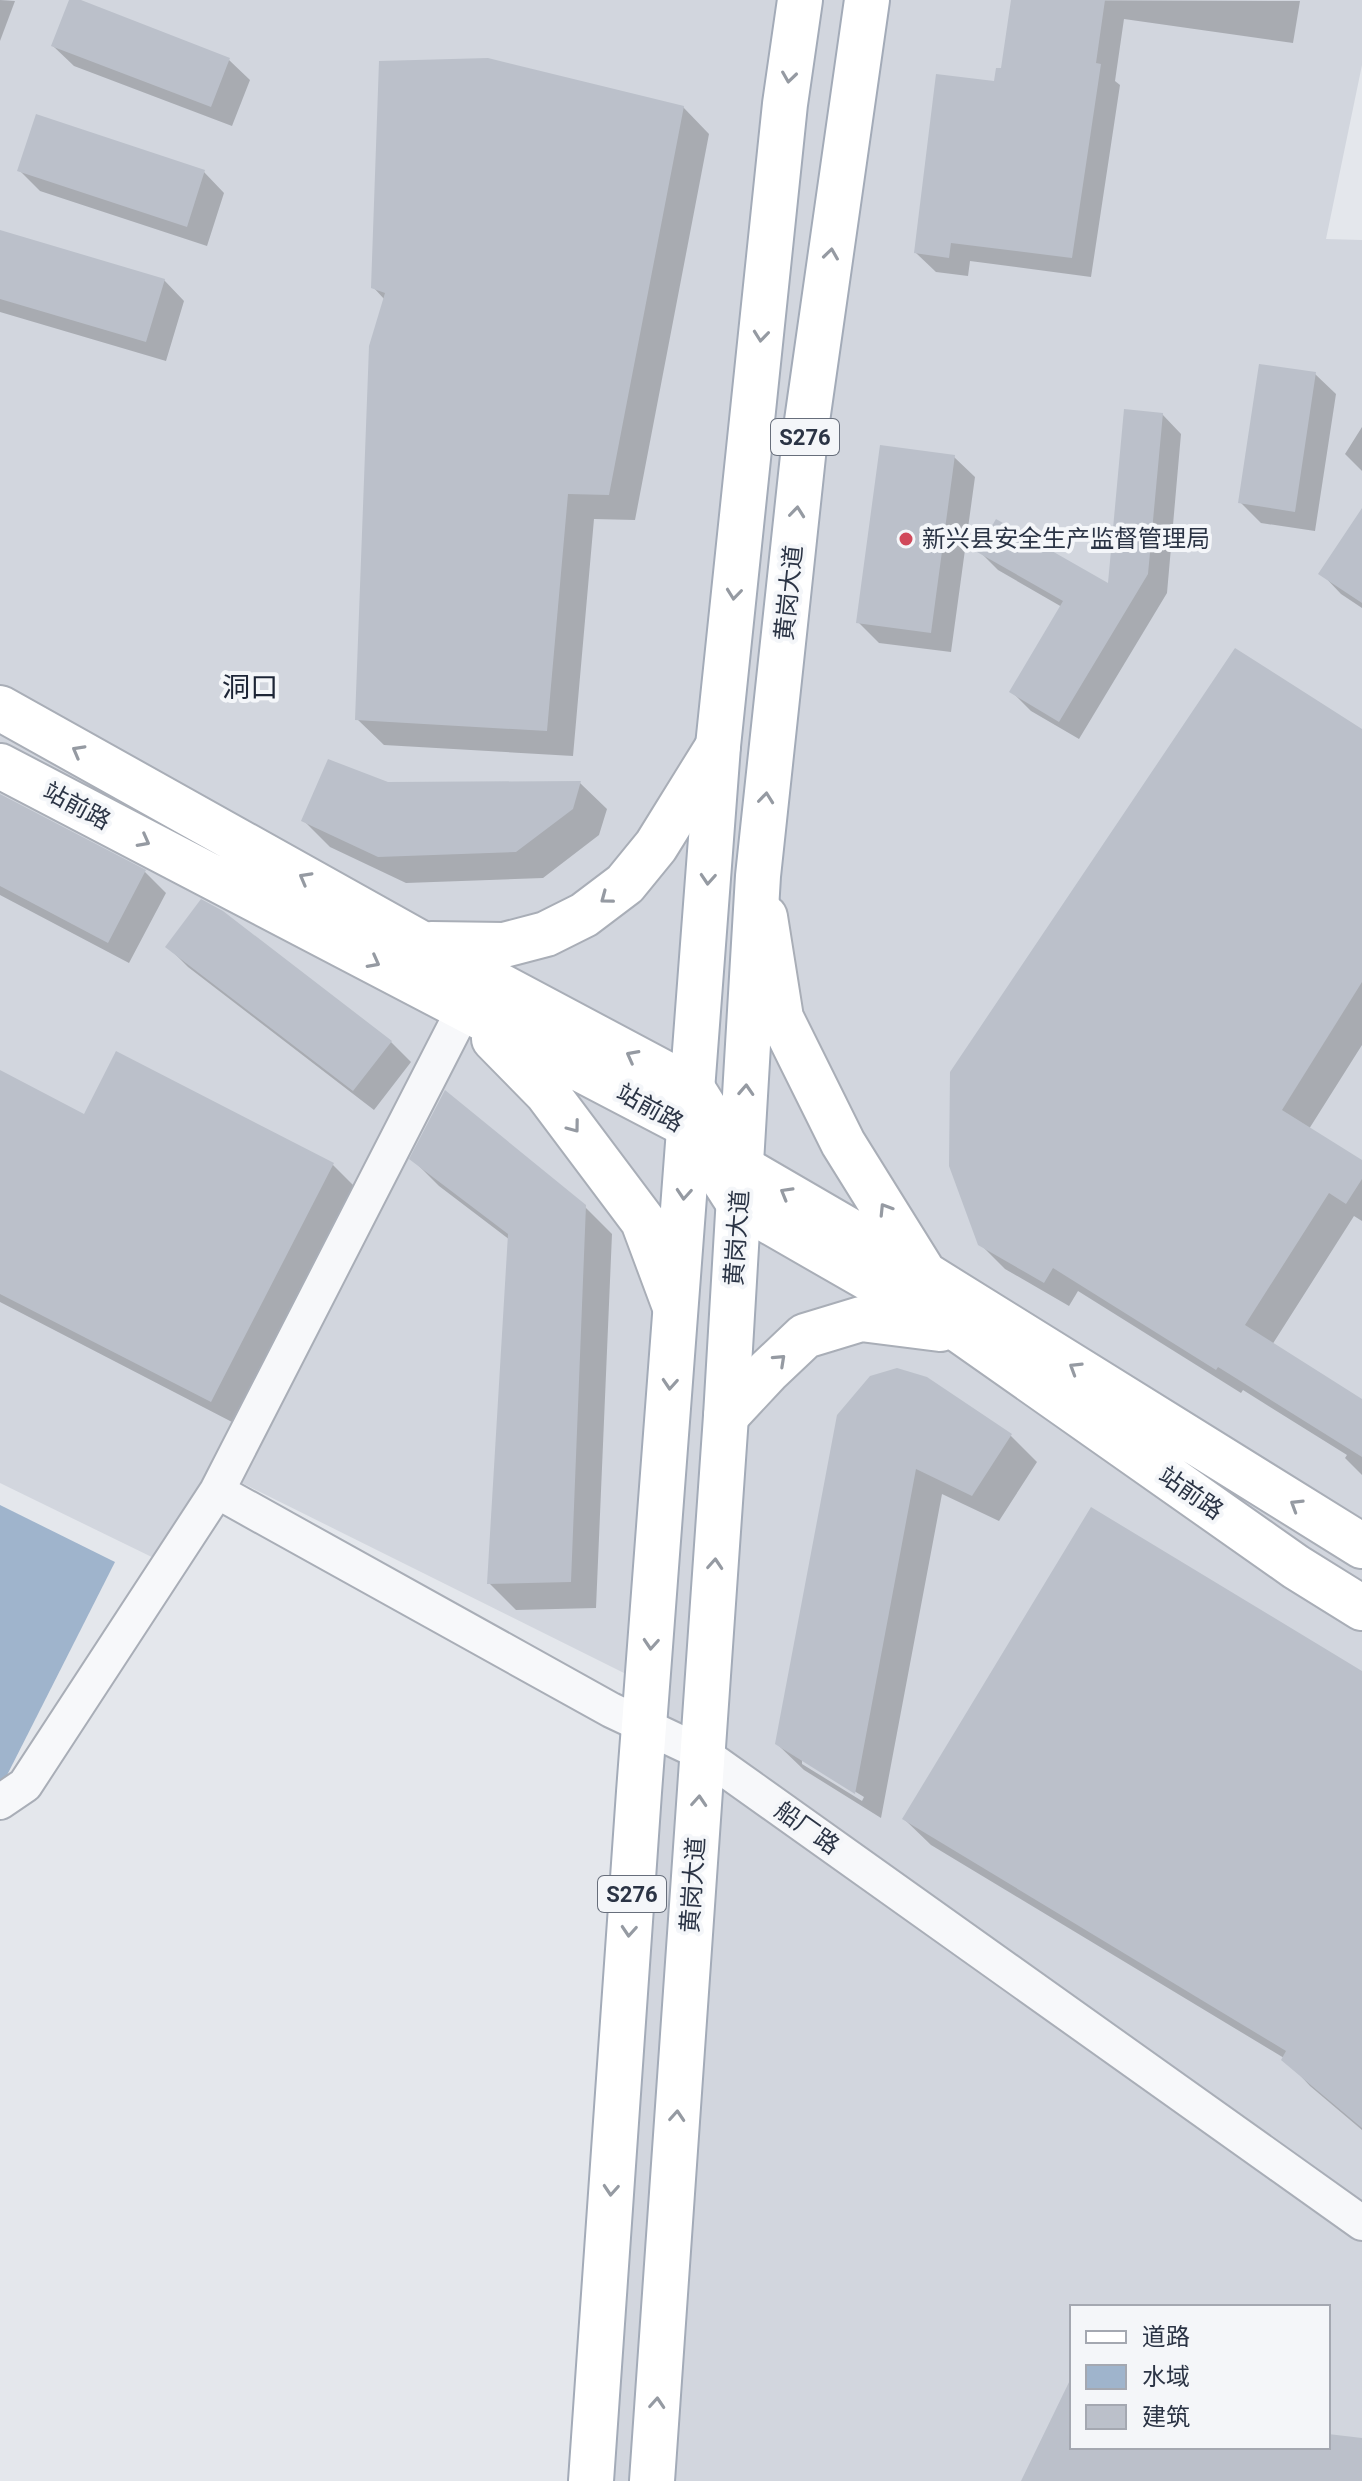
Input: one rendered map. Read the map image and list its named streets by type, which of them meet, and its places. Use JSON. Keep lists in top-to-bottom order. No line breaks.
{"streets":{"main road":["S276","黄岗大道","站前路"],"street":["船厂路"]},"crossings":[["S276","站前路"],["S276","船厂路"],["黄岗大道","站前路"],["黄岗大道","船厂路"]],"districts":["洞口"],"places":["新兴县安全生产监督管理局"],"legend":["道路","水域","建筑"]}
